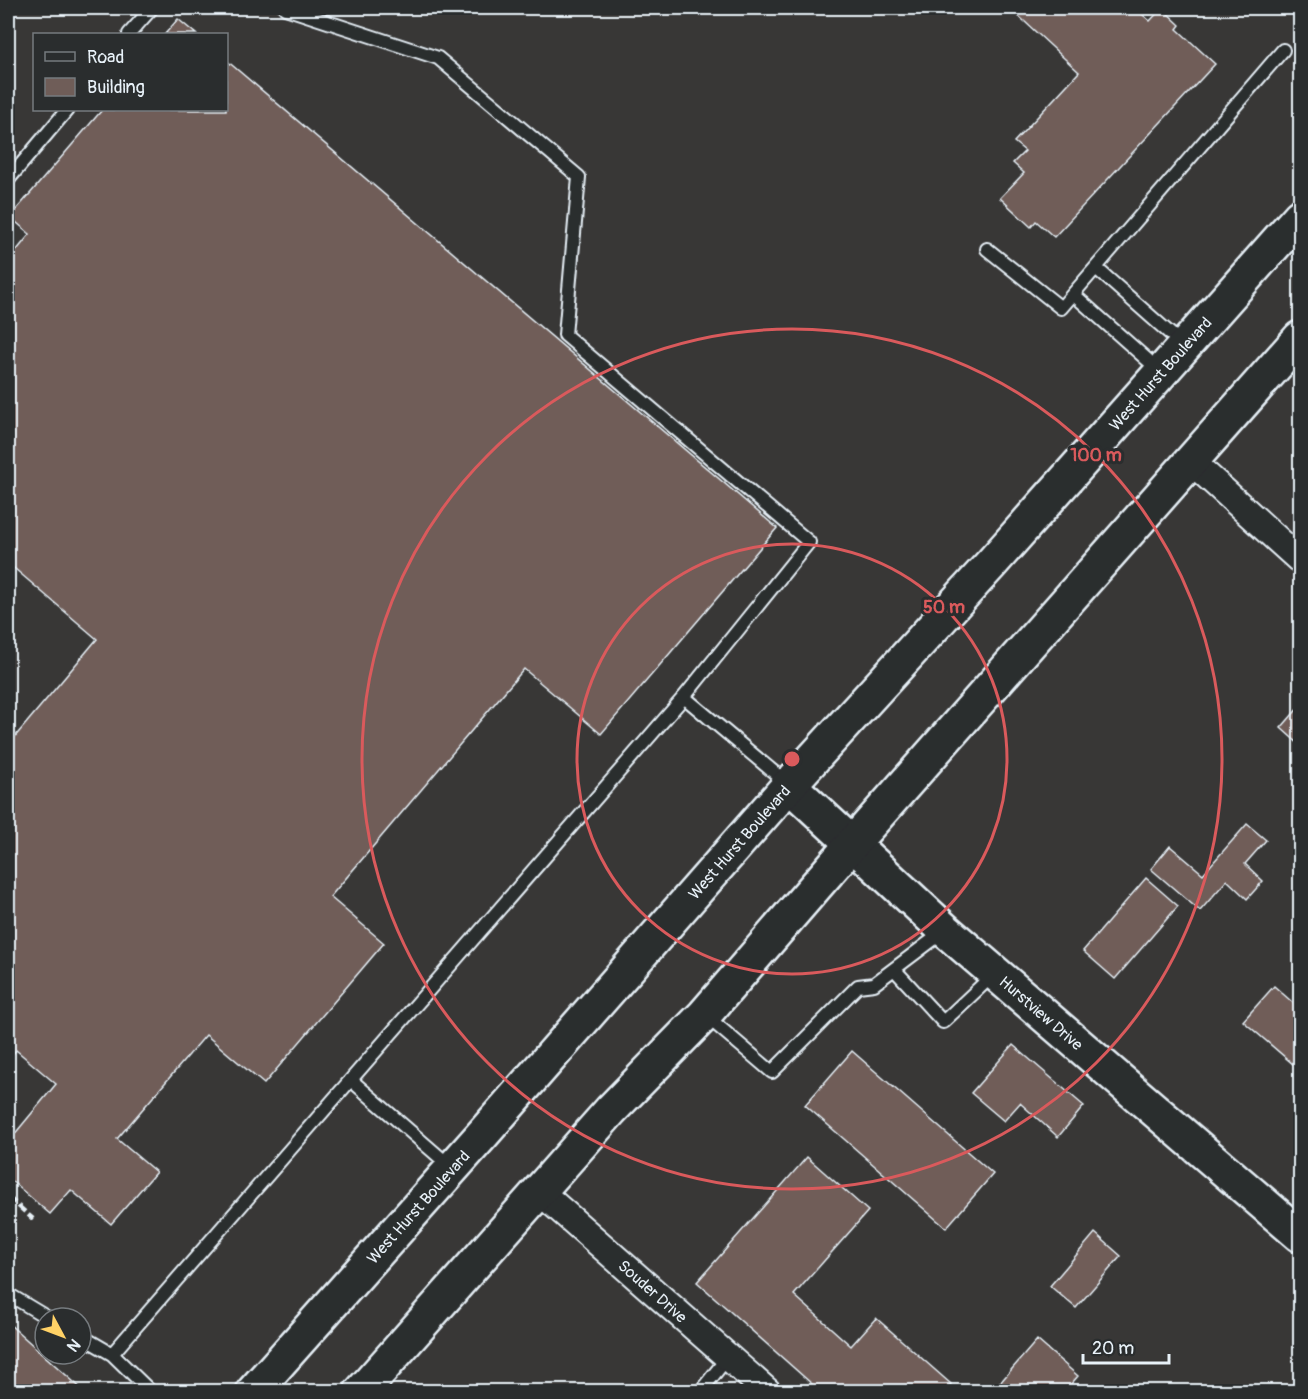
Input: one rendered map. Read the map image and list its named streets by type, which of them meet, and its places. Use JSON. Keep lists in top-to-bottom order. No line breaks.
{"streets":{"main road":["West Hurst Boulevard","Hurstview Drive"],"street":["Souder Drive"]},"crossings":[["West Hurst Boulevard","Hurstview Drive"]],"legend":["Road","Building"],"scale_bar":"20 m","north":"bottom right","rings":["100 m","50 m"]}
